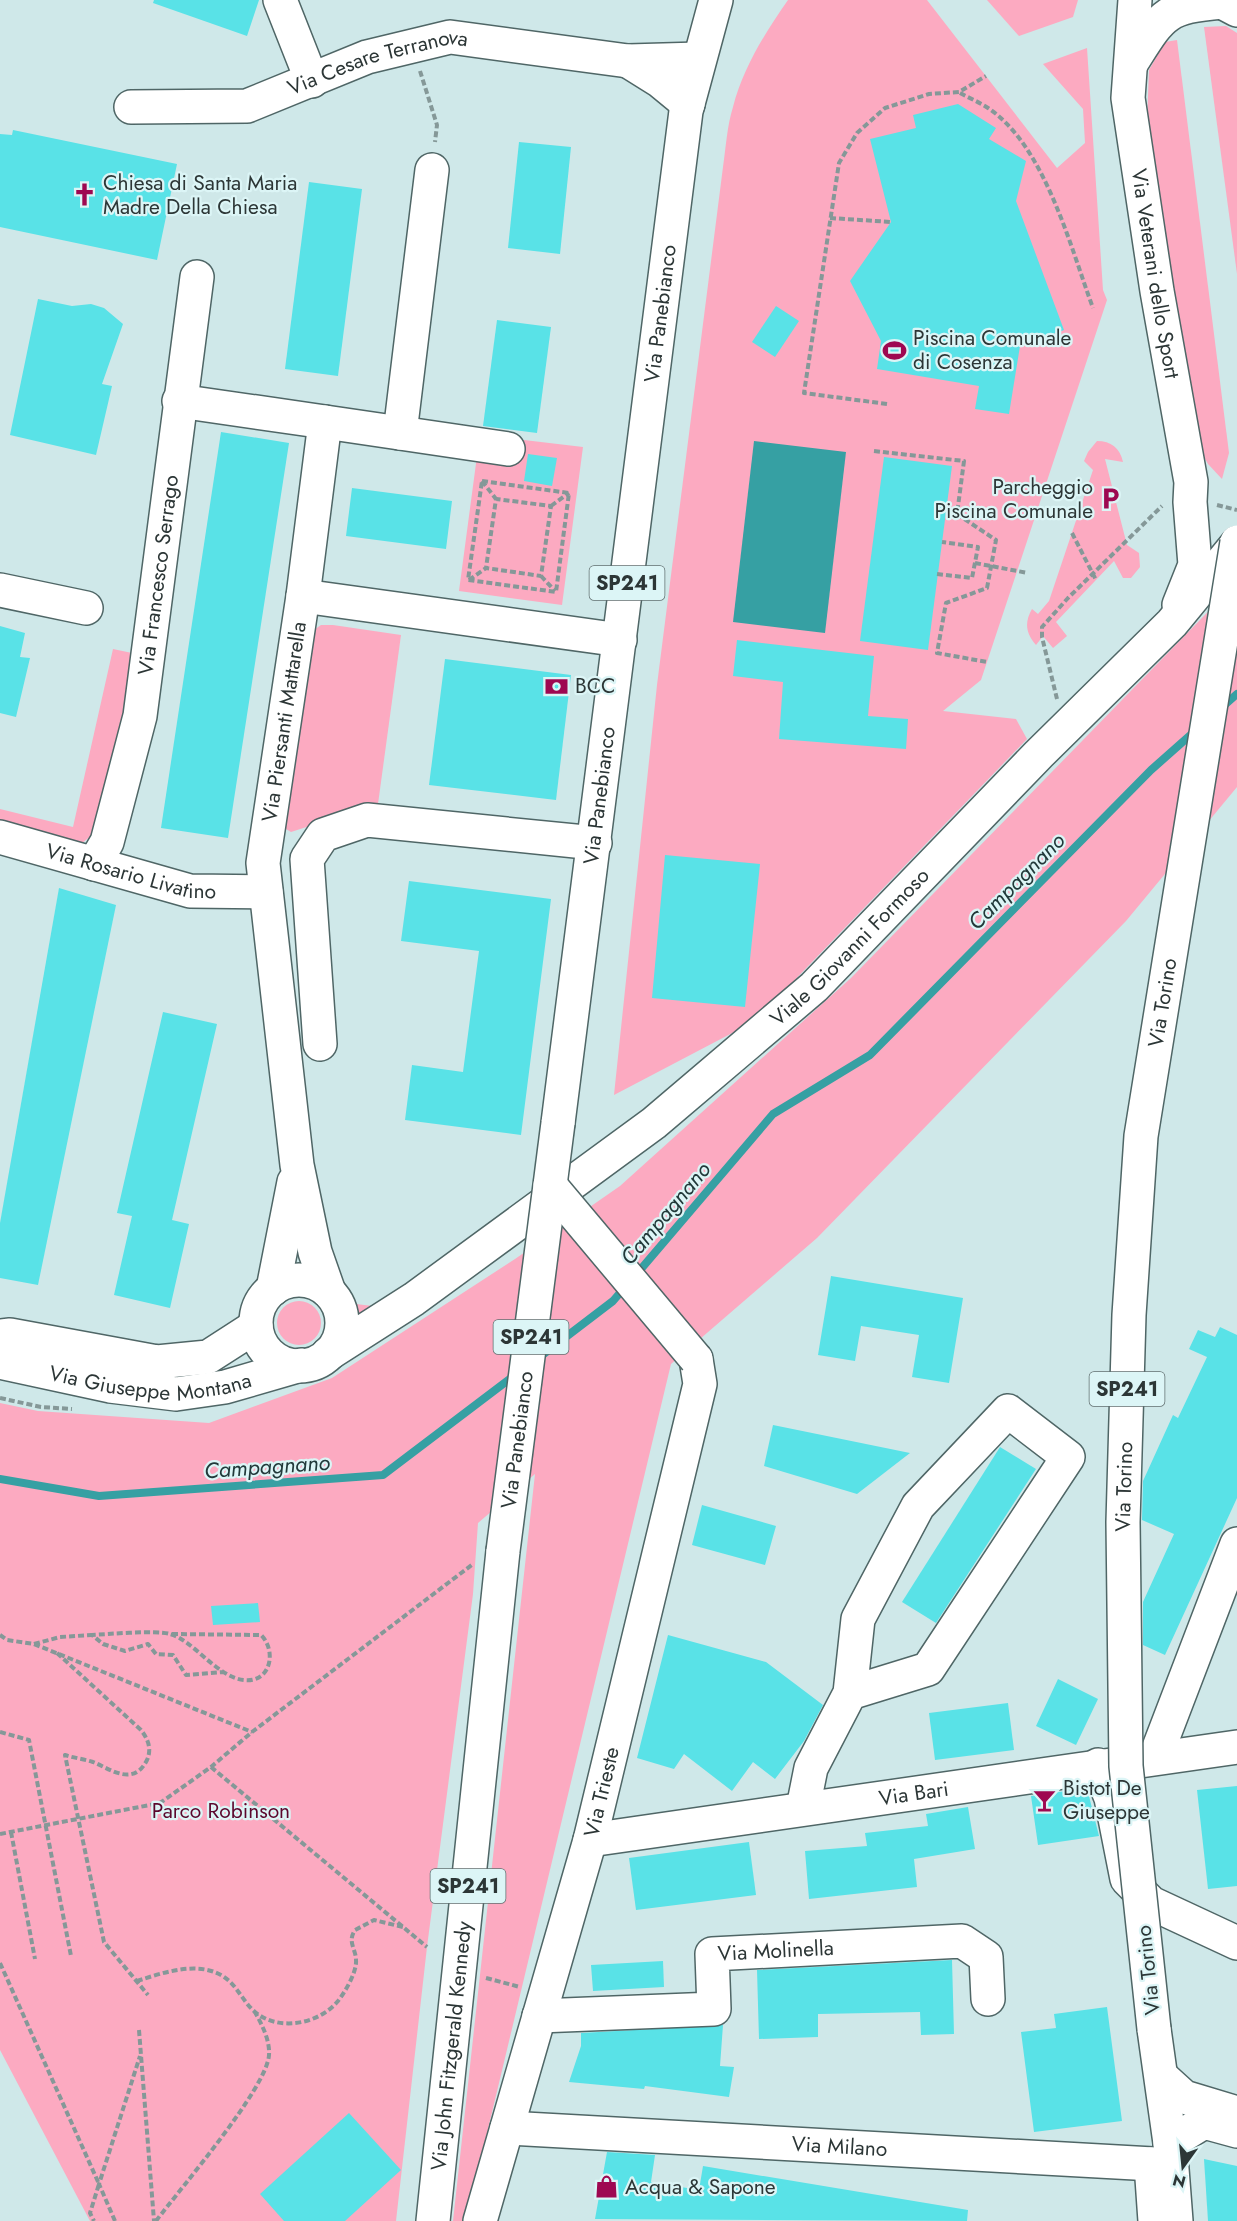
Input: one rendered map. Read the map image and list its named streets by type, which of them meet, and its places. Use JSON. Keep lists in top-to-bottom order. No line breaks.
{"streets":{"street":["Via Cesare Terranova","Via Veterani dello Sport","Via Panebianco","Via Francesco Serrago","SP241","Via Piersanti Mattarella","Via Rosario Livatino","Viale Giovanni Formoso","Via Torino","Via Giuseppe Montana","Via Trieste","Via Bari","Via Molinella","Via John Fitzgerald Kennedy","Via Milano"]},"crossings":[["Via Cesare Terranova","Via Panebianco"],["Via Veterani dello Sport","Viale Giovanni Formoso"],["Via Veterani dello Sport","Via Torino"],["Via Panebianco","Via Piersanti Mattarella"],["Via Panebianco","Via Trieste"],["Via Panebianco","Via John Fitzgerald Kennedy"],["Via Francesco Serrago","Via Rosario Livatino"],["Via Piersanti Mattarella","Via Rosario Livatino"],["Via Piersanti Mattarella","Viale Giovanni Formoso"],["Via Piersanti Mattarella","Via Giuseppe Montana"],["Viale Giovanni Formoso","Via Torino"],["Viale Giovanni Formoso","Via Giuseppe Montana"],["Via Torino","Via Milano"],["Via Trieste","Via Bari"],["Via Trieste","Via Molinella"],["Via Trieste","Via Milano"]],"water":["Campagnano"],"parks":["Parco Robinson"],"places":{"church":["Chiesa di Santa Maria Madre Della Chiesa"],"sports":["Piscina Comunale di Cosenza"],"parking":["Parcheggio Piscina Comunale"],"bank":["BCC"],"bar":["Bistot De Giuseppe"],"shop":["Acqua & Sapone"]},"north":"bottom"}
